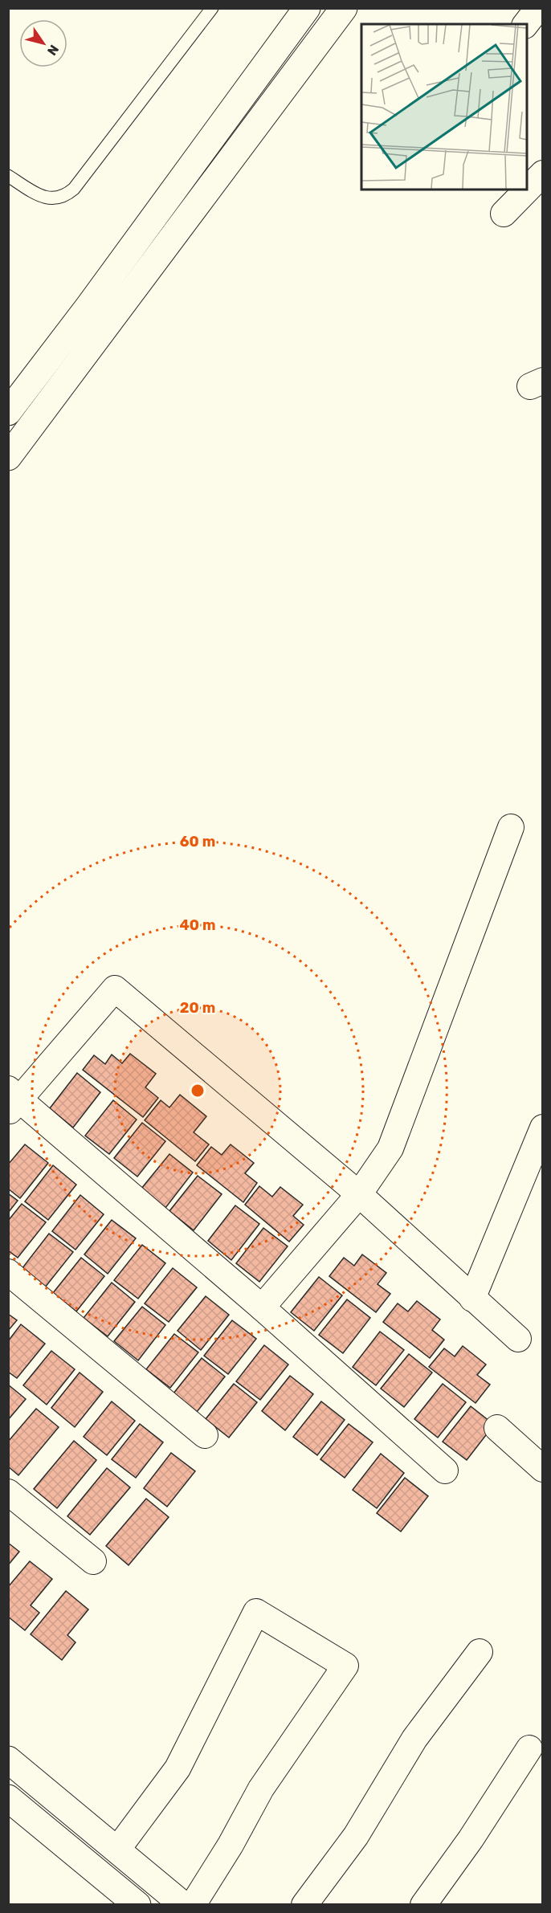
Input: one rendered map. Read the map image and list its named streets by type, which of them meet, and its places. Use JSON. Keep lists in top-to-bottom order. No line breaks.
{"north":"bottom right","rings":["60 m","40 m","20 m"]}
